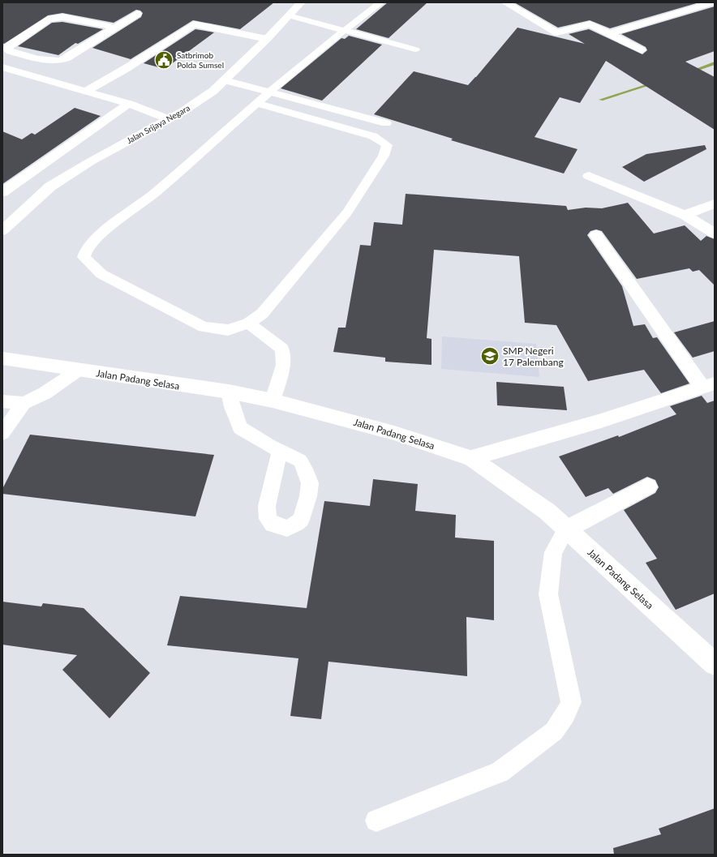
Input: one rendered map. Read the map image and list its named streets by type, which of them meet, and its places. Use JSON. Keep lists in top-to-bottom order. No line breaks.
{"streets":{"street":["Jalan Srijaya Negara","Jalan Padang Selasa"]},"places":{"public building":["Satbrimob Polda Sumsel"],"school or university":["SMP Negeri 17 Palembang"]}}
